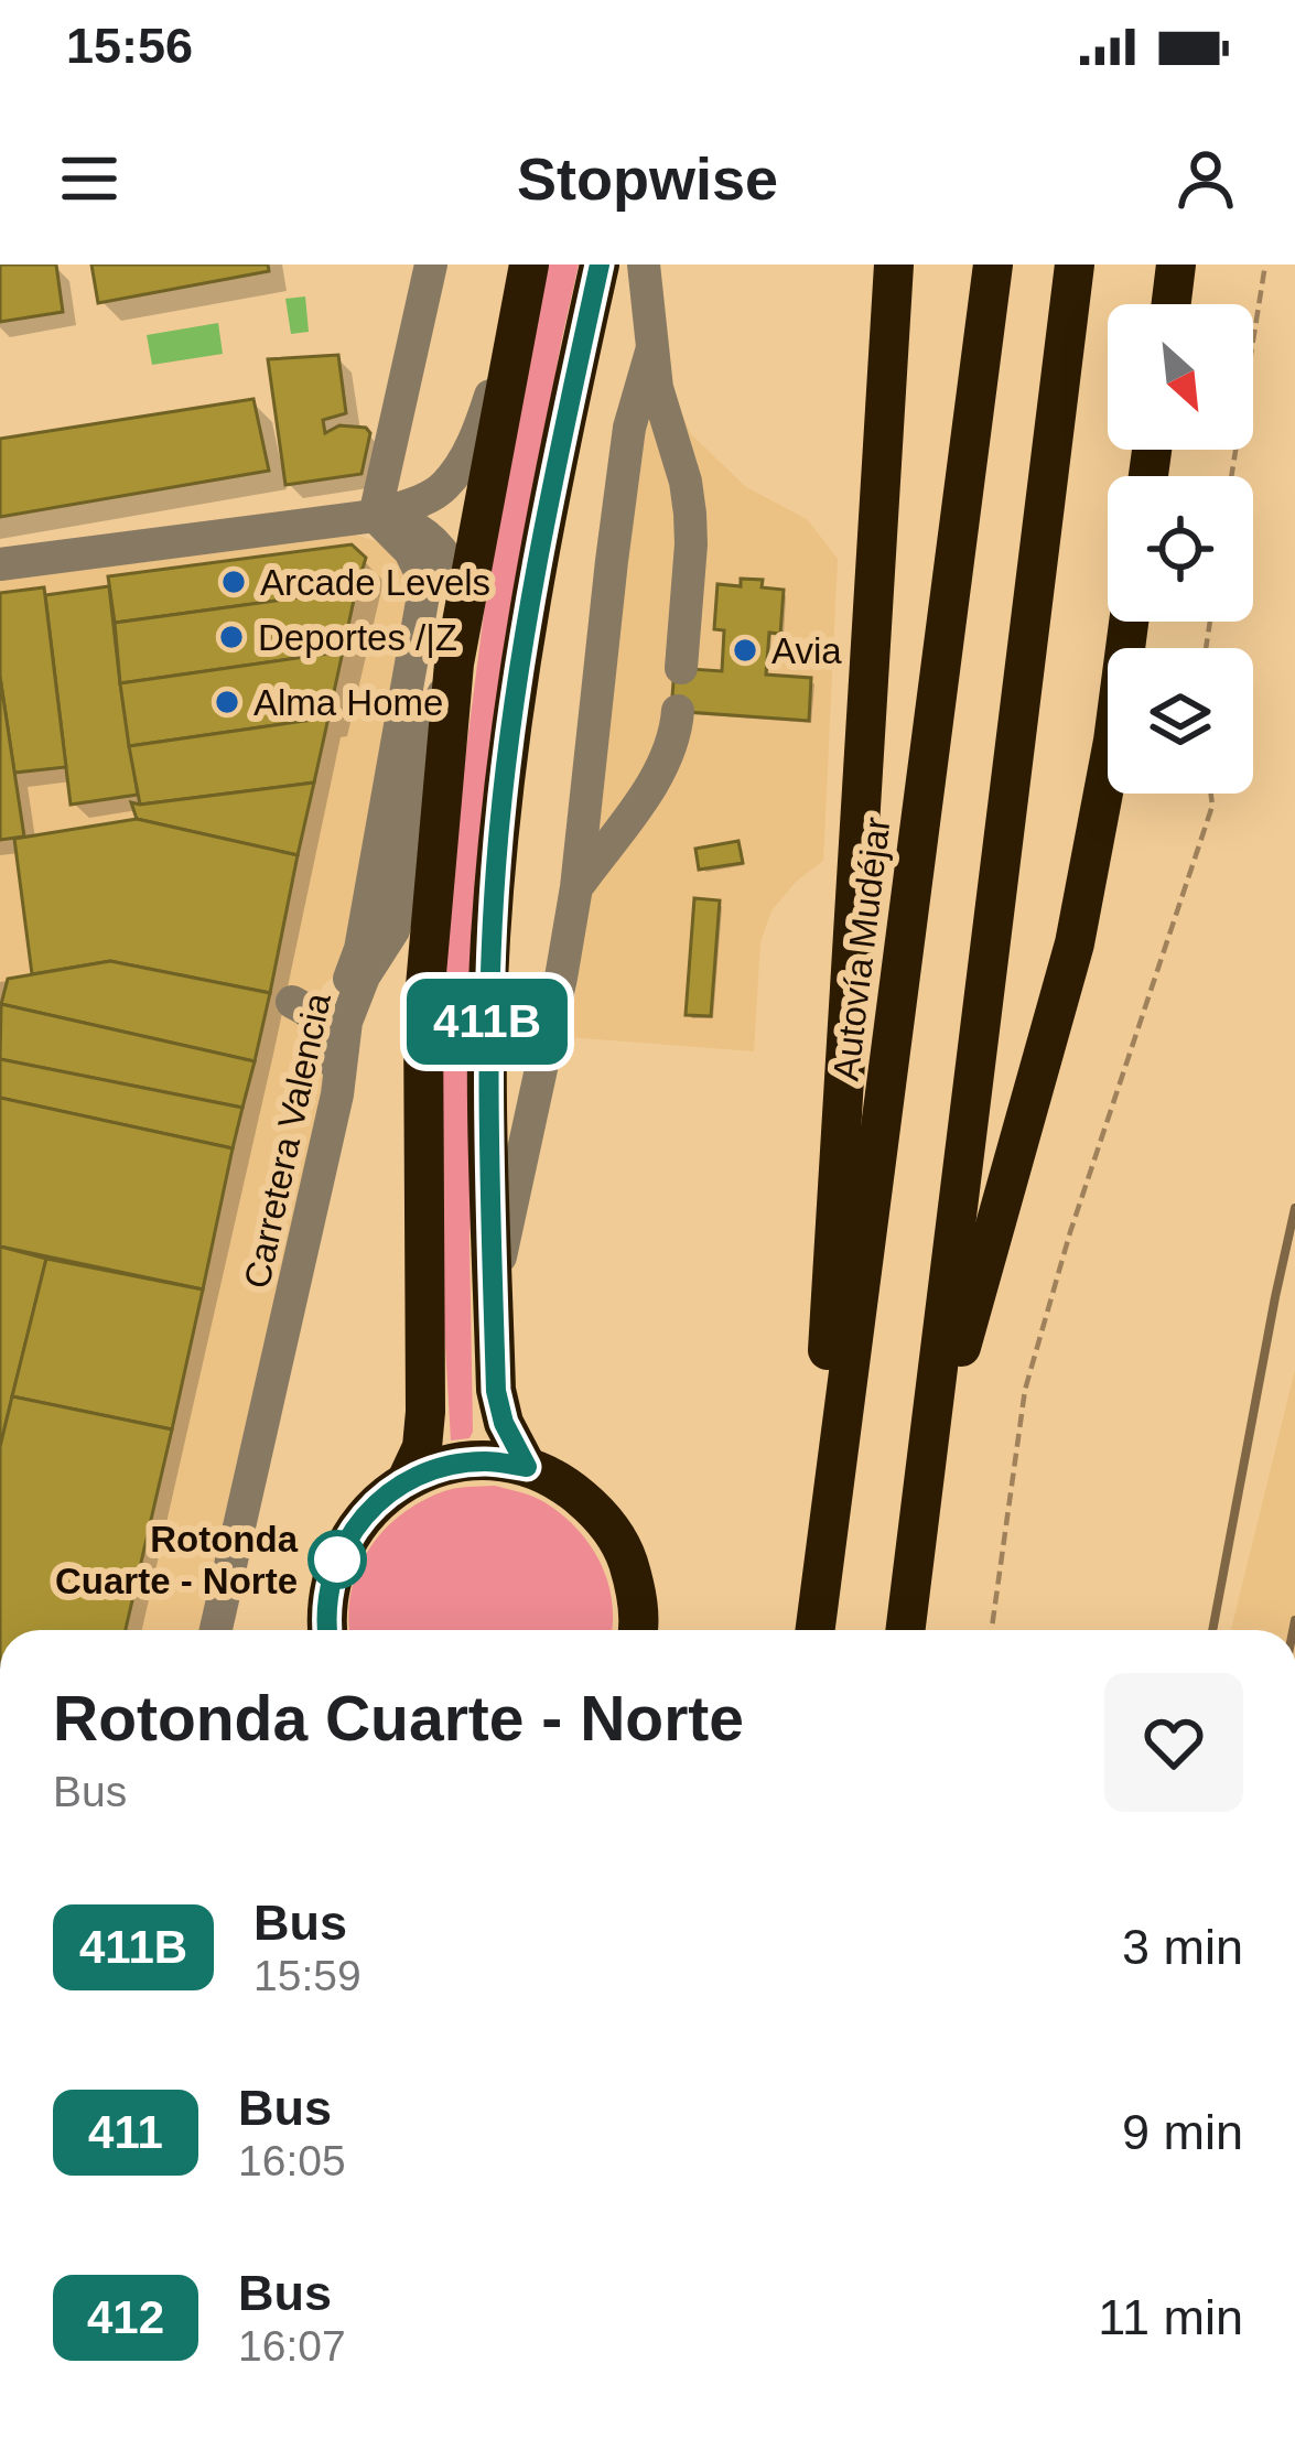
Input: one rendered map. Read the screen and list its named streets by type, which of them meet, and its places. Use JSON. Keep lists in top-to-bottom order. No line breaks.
{"streets":{"highway":["Autovía Mudéjar"],"street":["Carretera Valencia"]},"places":["Arcade Levels","Deportes /|Z","Avia","Alma Home","Rotonda Cuarte - Norte"],"lines":["bus line 411B"],"north":"bottom right","page":{"status":"15:56","header":"Stopwise","on_map":"411B","heading":["Rotonda Cuarte - Norte","Bus"],"list":[{"mark":"411B","name":"Bus","note":"15:59","value":"3 min"},{"mark":"411","name":"Bus","note":"16:05","value":"9 min"},{"mark":"412","name":"Bus","note":"16:07","value":"11 min"}]}}
